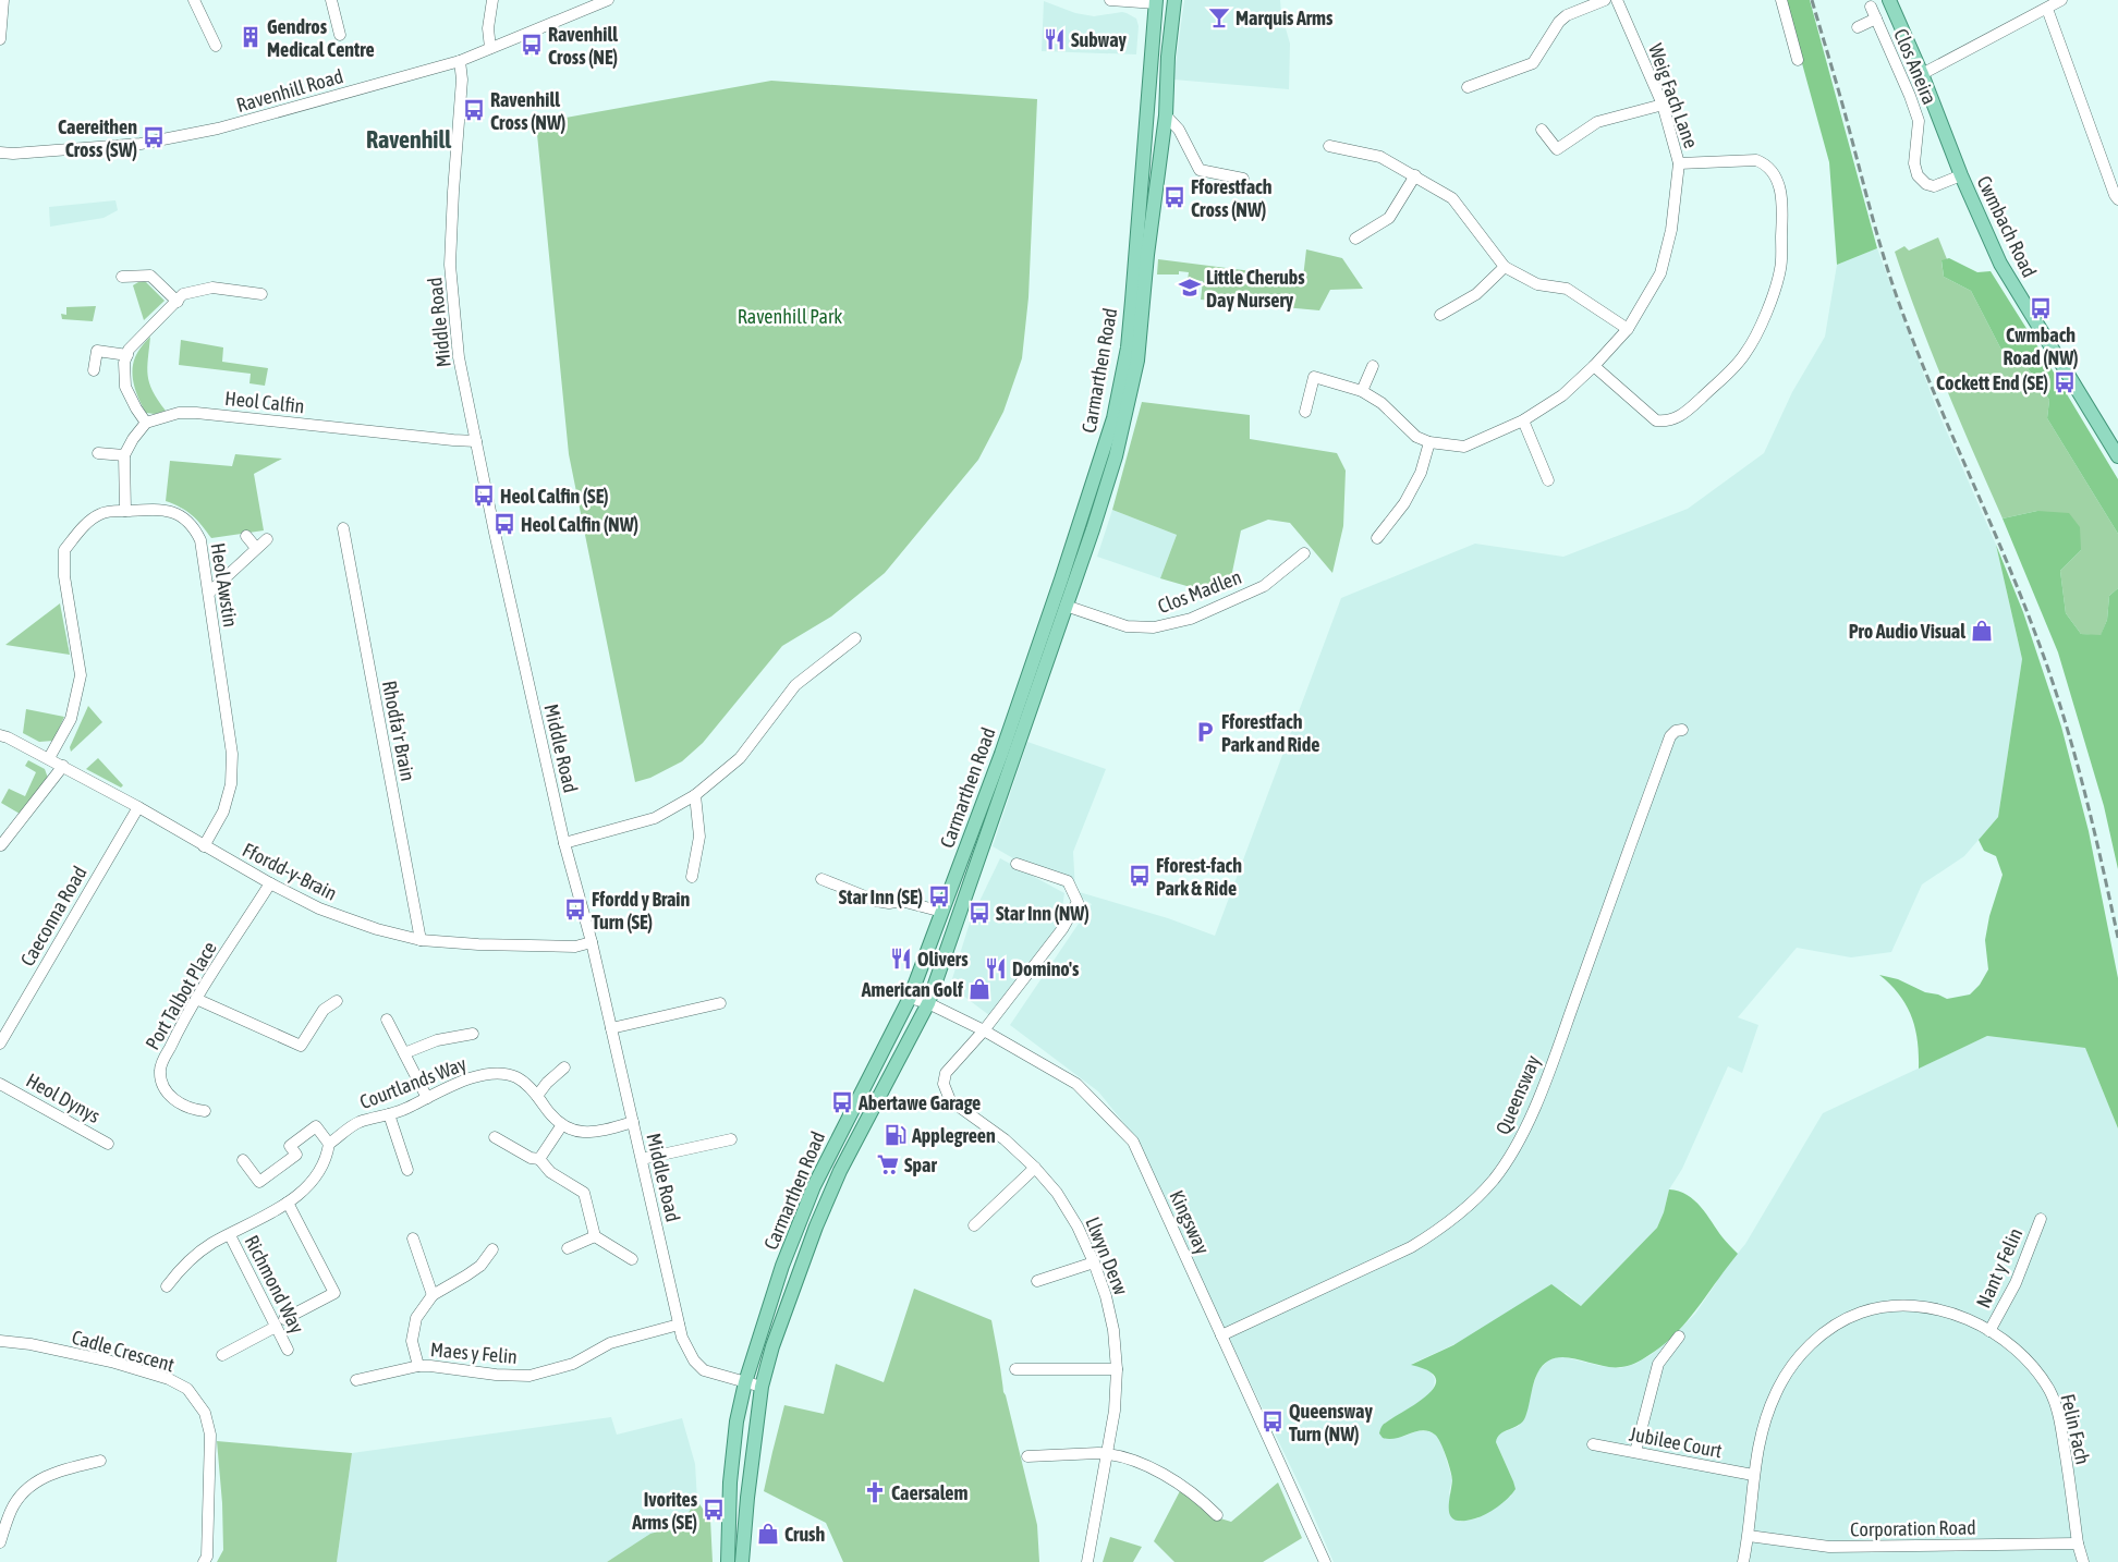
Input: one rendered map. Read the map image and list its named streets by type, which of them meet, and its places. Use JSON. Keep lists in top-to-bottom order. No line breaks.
{"streets":{"main road":["Cwmbach Road","Carmarthen Road"],"street":["Clos Aneira","Ravenhill Road","Weig Fach Lane","Middle Road","Heol Calfin","Heol Awstin","Clos Madlen","Rhodfa'r Brain","Ffordd-y-Brain","Caeconna Road","Port Talbot Place","Courtlands Way","Queensway","Heol Dynys","Kingsway","Llwyn Derw","Nant y Felin","Richmond Way","Cadle Crescent","Maes y Felin","Felin Fach","Jubilee Court","Corporation Road"]},"crossings":[["Clos Aneira","Cwmbach Road"],["Ravenhill Road","Middle Road"],["Middle Road","Carmarthen Road"],["Middle Road","Heol Calfin"],["Middle Road","Ffordd-y-Brain"],["Middle Road","Maes y Felin"],["Carmarthen Road","Clos Madlen"],["Carmarthen Road","Kingsway"],["Heol Awstin","Ffordd-y-Brain"],["Rhodfa'r Brain","Ffordd-y-Brain"],["Ffordd-y-Brain","Caeconna Road"],["Ffordd-y-Brain","Port Talbot Place"],["Queensway","Kingsway"],["Kingsway","Llwyn Derw"],["Nant y Felin","Felin Fach"],["Felin Fach","Jubilee Court"],["Felin Fach","Corporation Road"]],"districts":["Ravenhill"],"parks":["Ravenhill Park"],"places":{"bar":["Marquis Arms"],"building":["Gendros Medical Centre"],"restaurant":["Subway","Olivers","Domino's"],"bus stop":["Ravenhill Cross (NE)","Ravenhill Cross (NW)","Caereithen Cross (SW)","Fforestfach Cross (NW)","Cwmbach Road (NW)","Cockett End (SE)","Heol Calfin (SE)","Heol Calfin (NW)","Fforest-fach Park & Ride","Star Inn (SE)","Ffordd y Brain Turn (SE)","Star Inn (NW)","Abertawe Garage","Queensway Turn (NW)","Ivorites Arms (SE)"],"school or university":["Little Cherubs Day Nursery"],"shop":["Pro Audio Visual","American Golf","Crush"],"parking":["Fforestfach Park and Ride"],"fuel station":["Applegreen"],"supermarket":["Spar"],"church":["Caersalem"]}}
